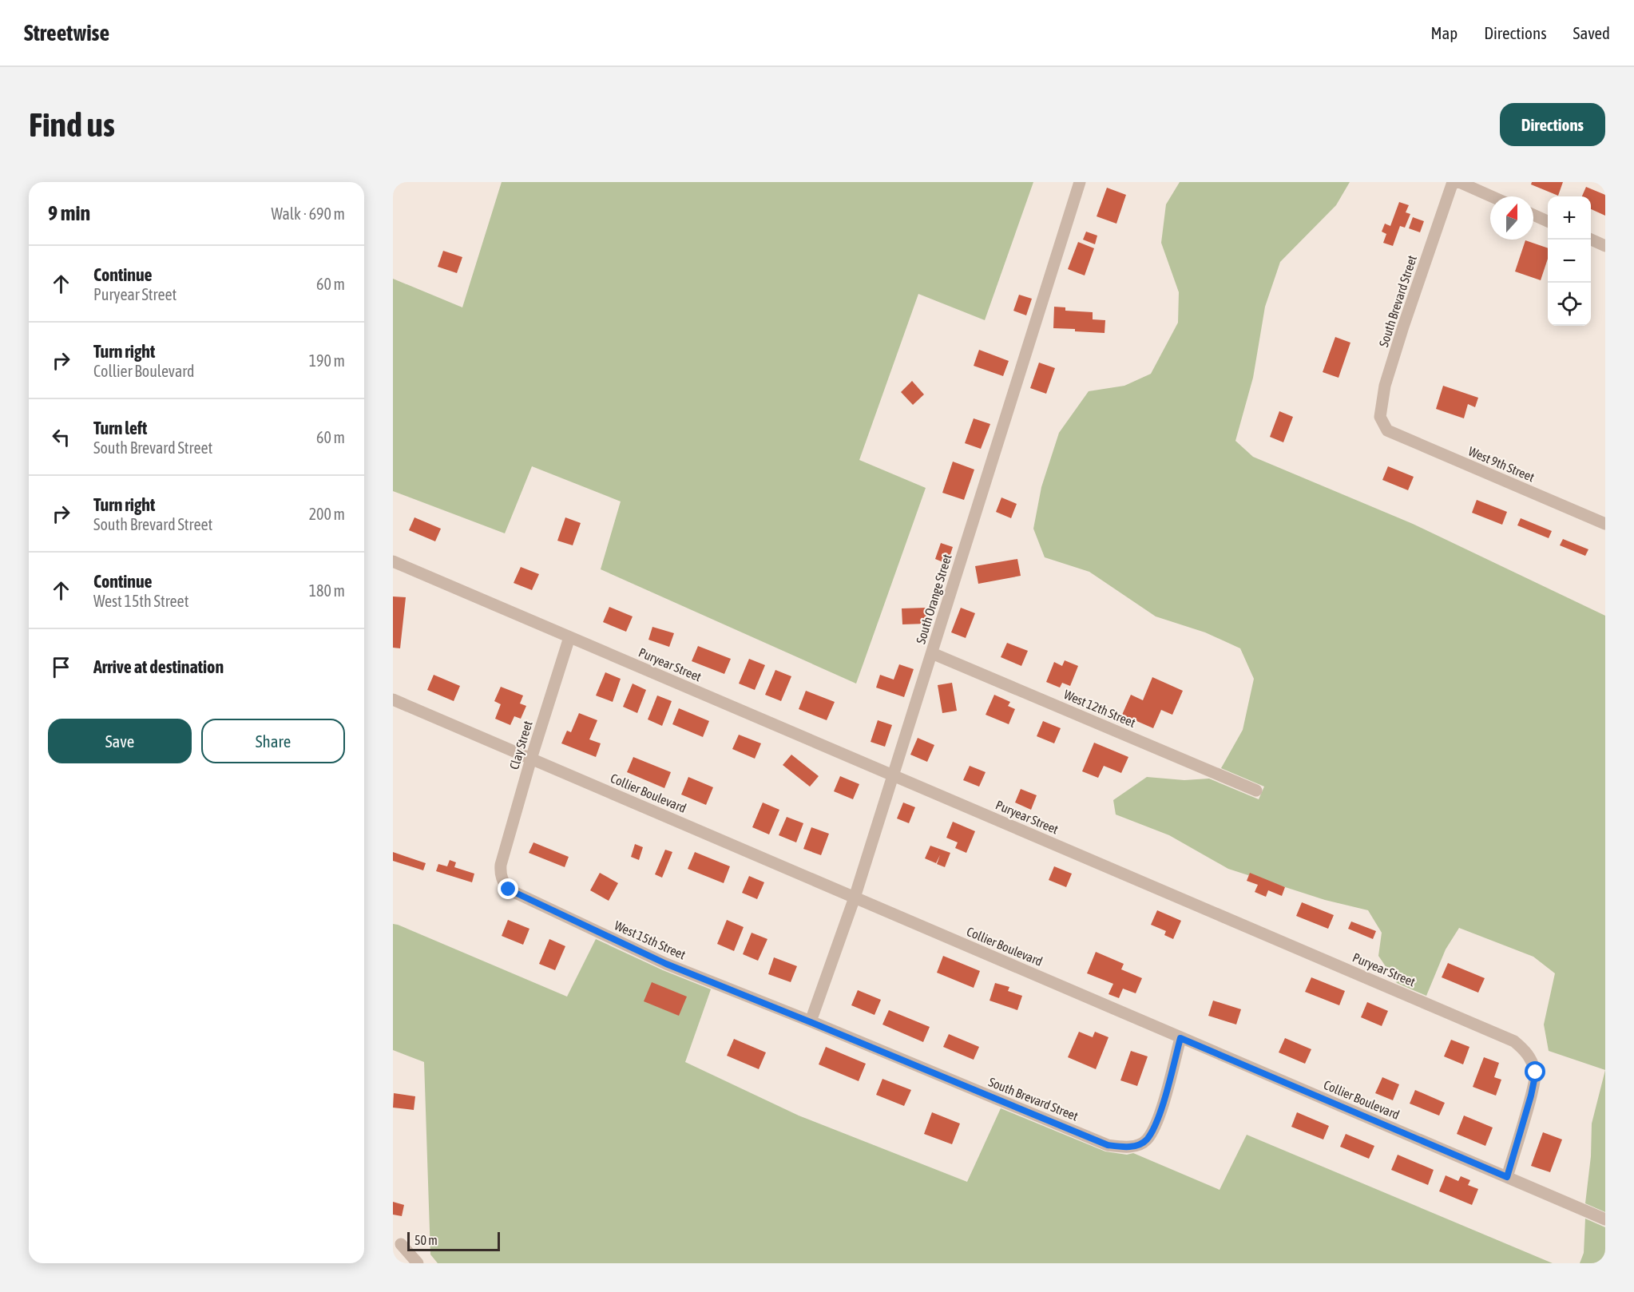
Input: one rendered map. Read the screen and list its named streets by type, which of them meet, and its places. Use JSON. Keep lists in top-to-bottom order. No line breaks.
{"streets":{"street":["South Brevard Street","West 9th Street","South Orange Street","Puryear Street","West 12th Street","Clay Street","Collier Boulevard","West 15th Street"]},"crossings":[["South Brevard Street","West 9th Street"],["South Brevard Street","South Orange Street"],["South Brevard Street","Collier Boulevard"],["South Brevard Street","West 15th Street"],["South Orange Street","Puryear Street"],["South Orange Street","West 12th Street"],["South Orange Street","Collier Boulevard"],["South Orange Street","West 15th Street"],["Puryear Street","Clay Street"],["Puryear Street","Collier Boulevard"],["Clay Street","Collier Boulevard"],["Clay Street","West 15th Street"]],"scale_bar":"50 m","north":"top","page":{"header":"Streetwise","nav":["Map","Directions","Saved"],"buttons":["Directions",["Save","Share"]],"title":"Find us","heading":["9 min","Walk · 690 m"],"map_buttons":["+","−"],"list":[["Continue","Puryear Street","60 m"],["Turn right","Collier Boulevard","190 m"],["Turn left","South Brevard Street","60 m"],["Turn right","South Brevard Street","200 m"],["Continue","West 15th Street","180 m"],"Arrive at destination"],"scale":"50 m"}}
